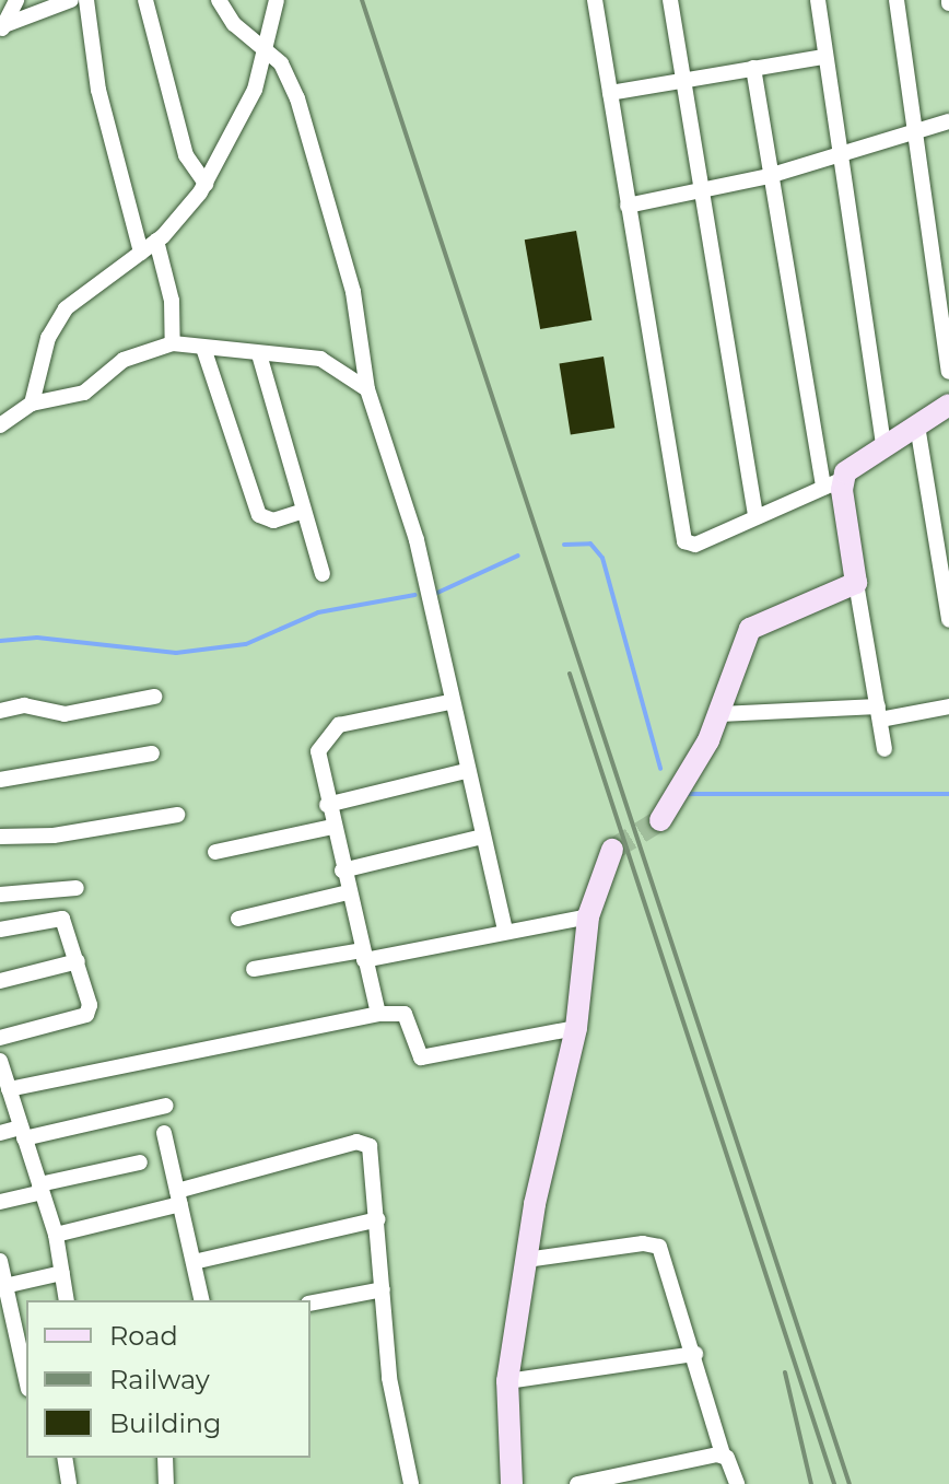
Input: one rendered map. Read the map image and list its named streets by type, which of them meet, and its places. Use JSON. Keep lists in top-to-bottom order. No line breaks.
{"legend":["Road","Railway","Building"]}
